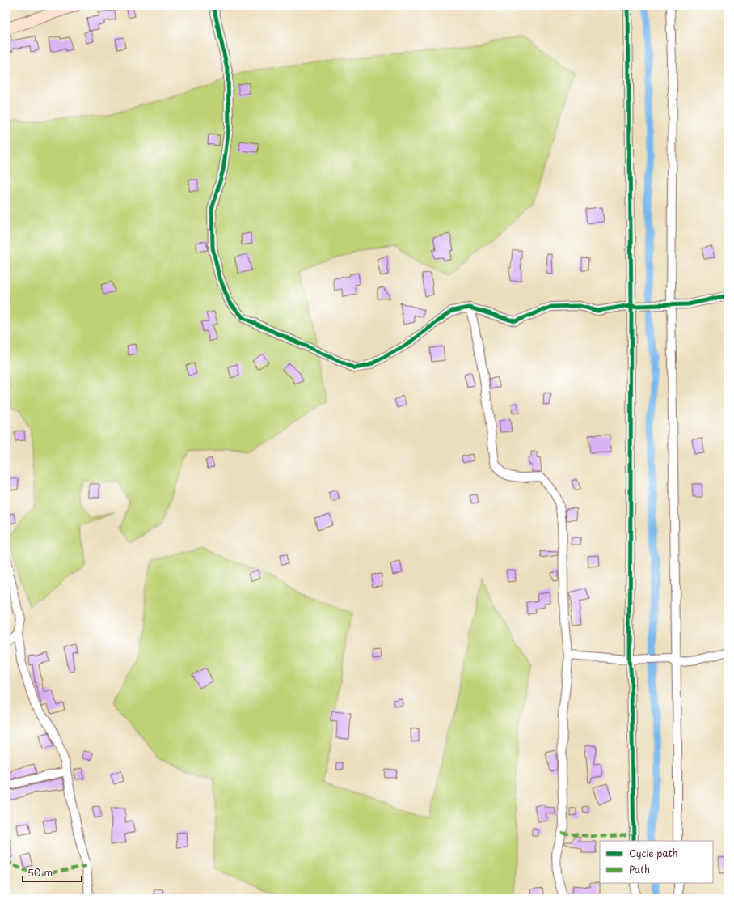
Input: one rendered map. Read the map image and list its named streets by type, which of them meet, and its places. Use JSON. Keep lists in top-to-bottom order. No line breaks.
{"legend":["Cycle path","Path"],"scale_bar":"50 m"}
